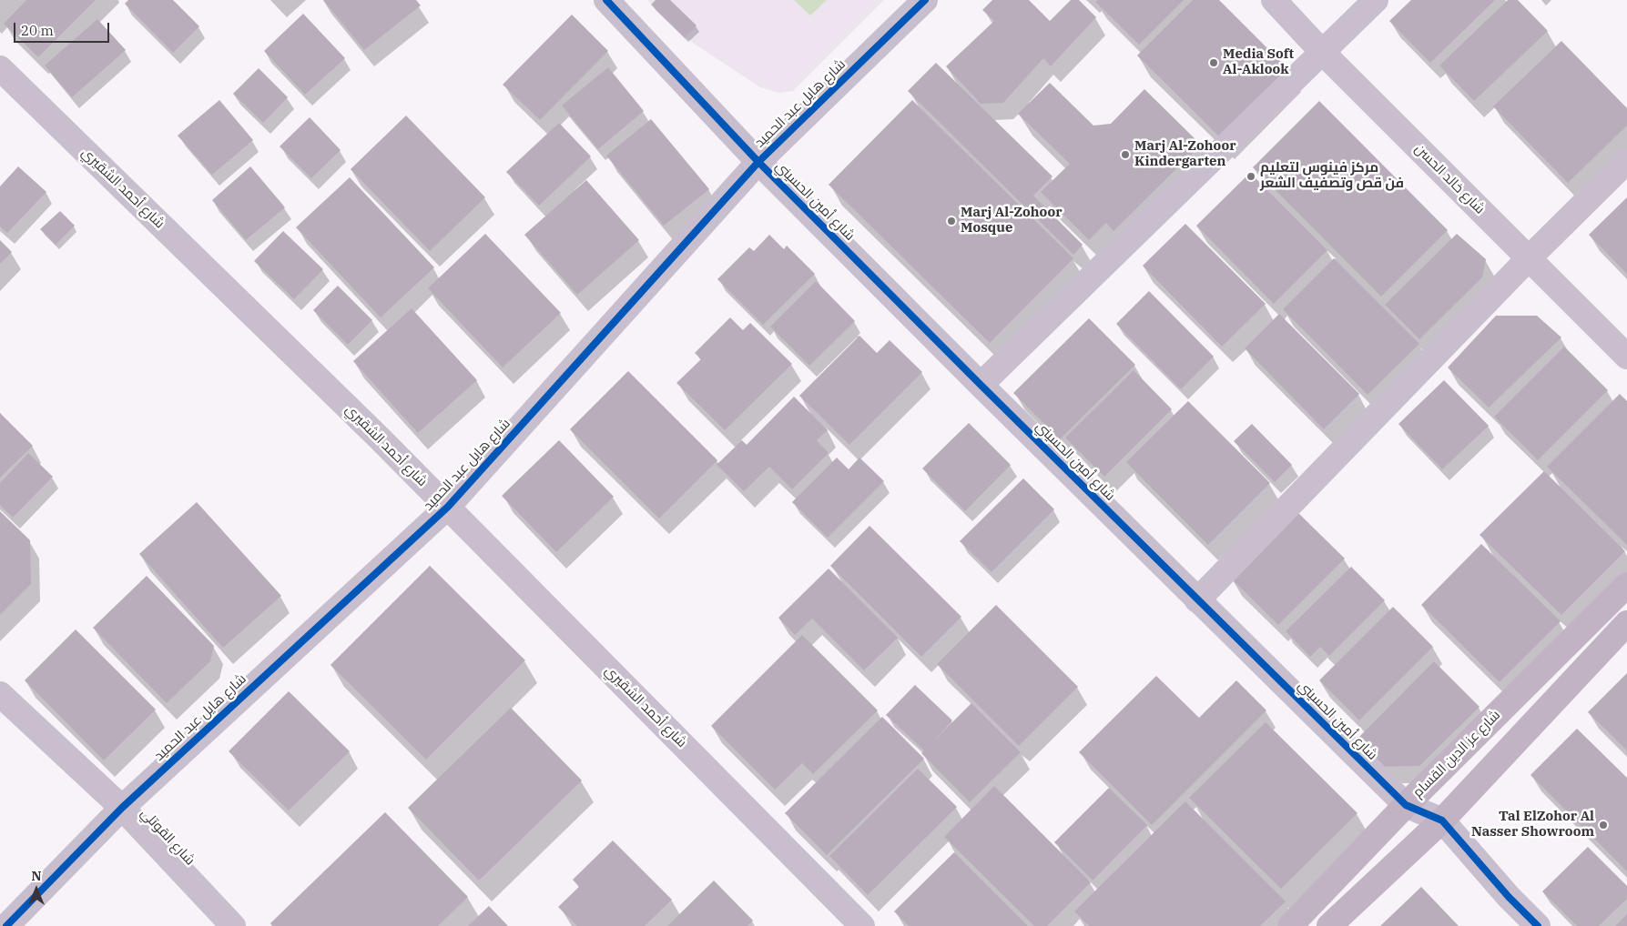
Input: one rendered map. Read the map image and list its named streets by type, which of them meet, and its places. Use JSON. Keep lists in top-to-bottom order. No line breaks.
{"streets":{"main road":["شارع عز الدين القسام"],"street":["شارع هايل عبد الحميد","شارع خالد الحسن","شارع أحمد الشقيري","شارع أمين الحسيني","شارع القوتلي"]},"crossings":[["شارع هايل عبد الحميد","شارع أحمد الشقيري"],["شارع هايل عبد الحميد","شارع أمين الحسيني"],["شارع هايل عبد الحميد","شارع القوتلي"],["شارع أمين الحسيني","شارع عز الدين القسام"]],"places":["Media Soft Al-Aklook","Marj Al-Zohoor Kindergarten","مركز فينوس لتعليم فن قص وتصفيف الشعر","Marj Al-Zohoor Mosque","Tal ElZohor Al Nasser Showroom"],"scale_bar":"20 m","north":"top"}
